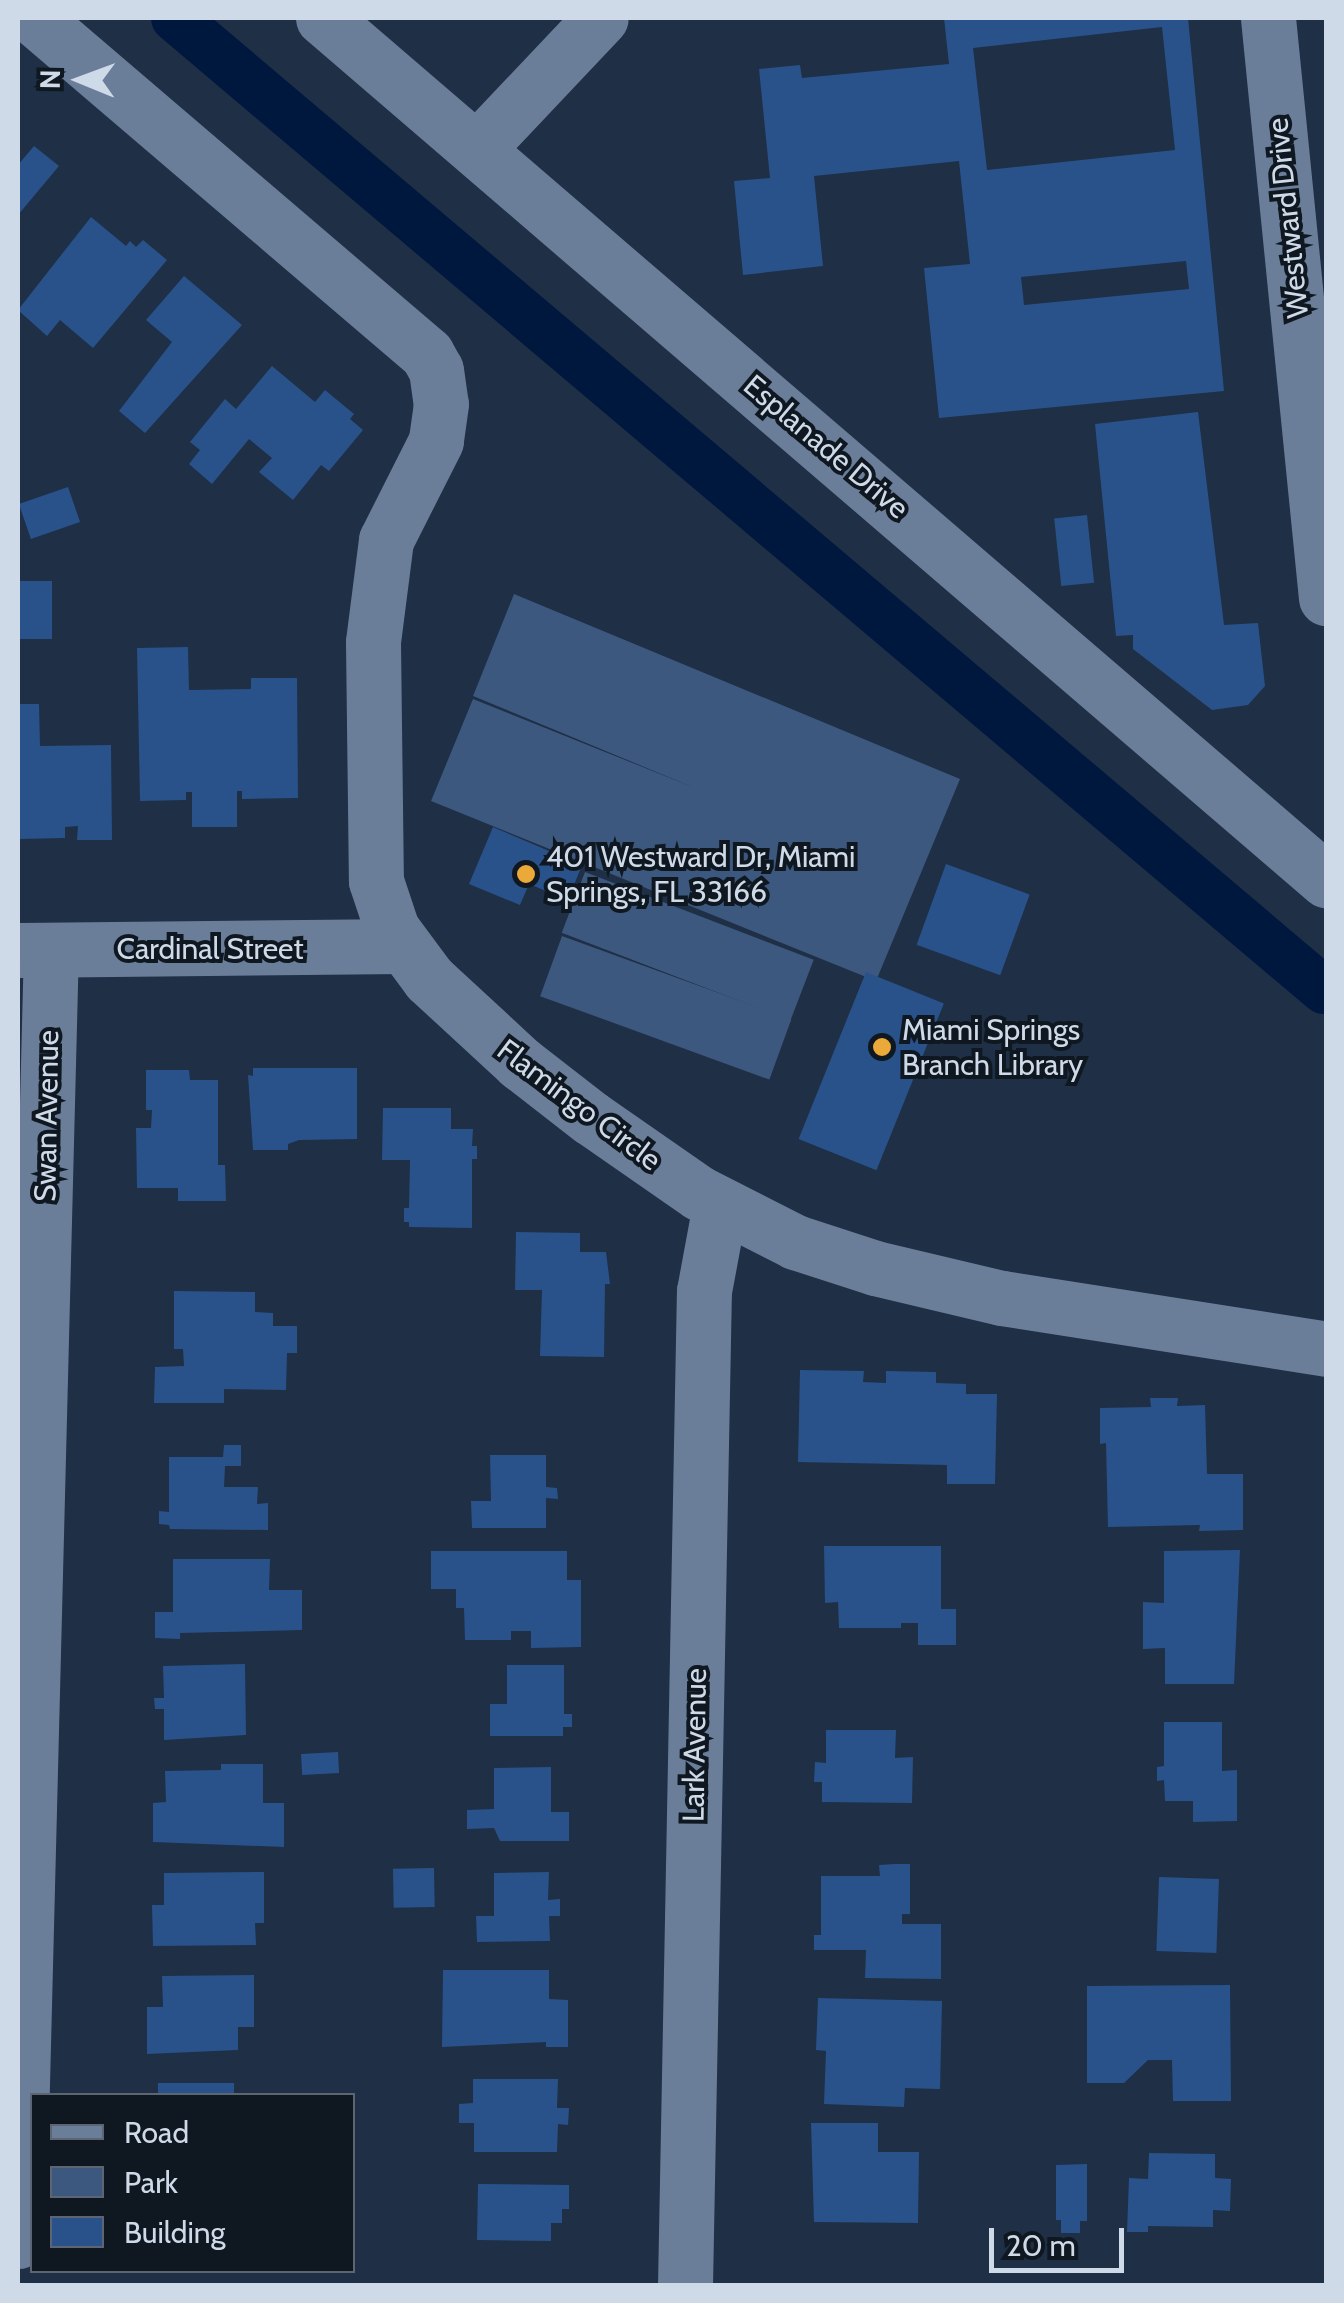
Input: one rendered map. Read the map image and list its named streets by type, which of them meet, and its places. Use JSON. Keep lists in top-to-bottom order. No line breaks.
{"streets":{"street":["Westward Drive","Esplanade Drive","Cardinal Street","Flamingo Circle","Swan Avenue","Lark Avenue"]},"crossings":[["Cardinal Street","Flamingo Circle"],["Cardinal Street","Swan Avenue"],["Flamingo Circle","Lark Avenue"]],"places":["401 Westward Dr, Miami Springs, FL 33166","Miami Springs Branch Library"],"legend":["Road","Park","Building"],"scale_bar":"20 m","north":"left"}
